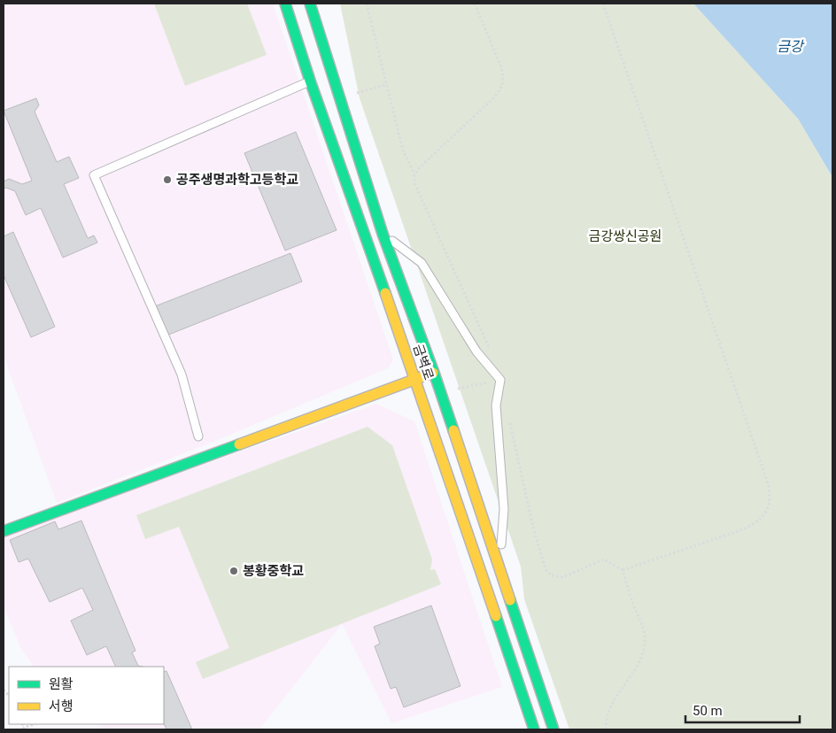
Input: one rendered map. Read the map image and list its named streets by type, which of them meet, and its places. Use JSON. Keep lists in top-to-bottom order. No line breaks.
{"streets":{"main road":["금벽로"]},"water":["금강"],"parks":["금강쌍신공원"],"places":["공주생명과학고등학교","봉황중학교"],"legend":["원활","서행"],"scale_bar":"50 m"}
